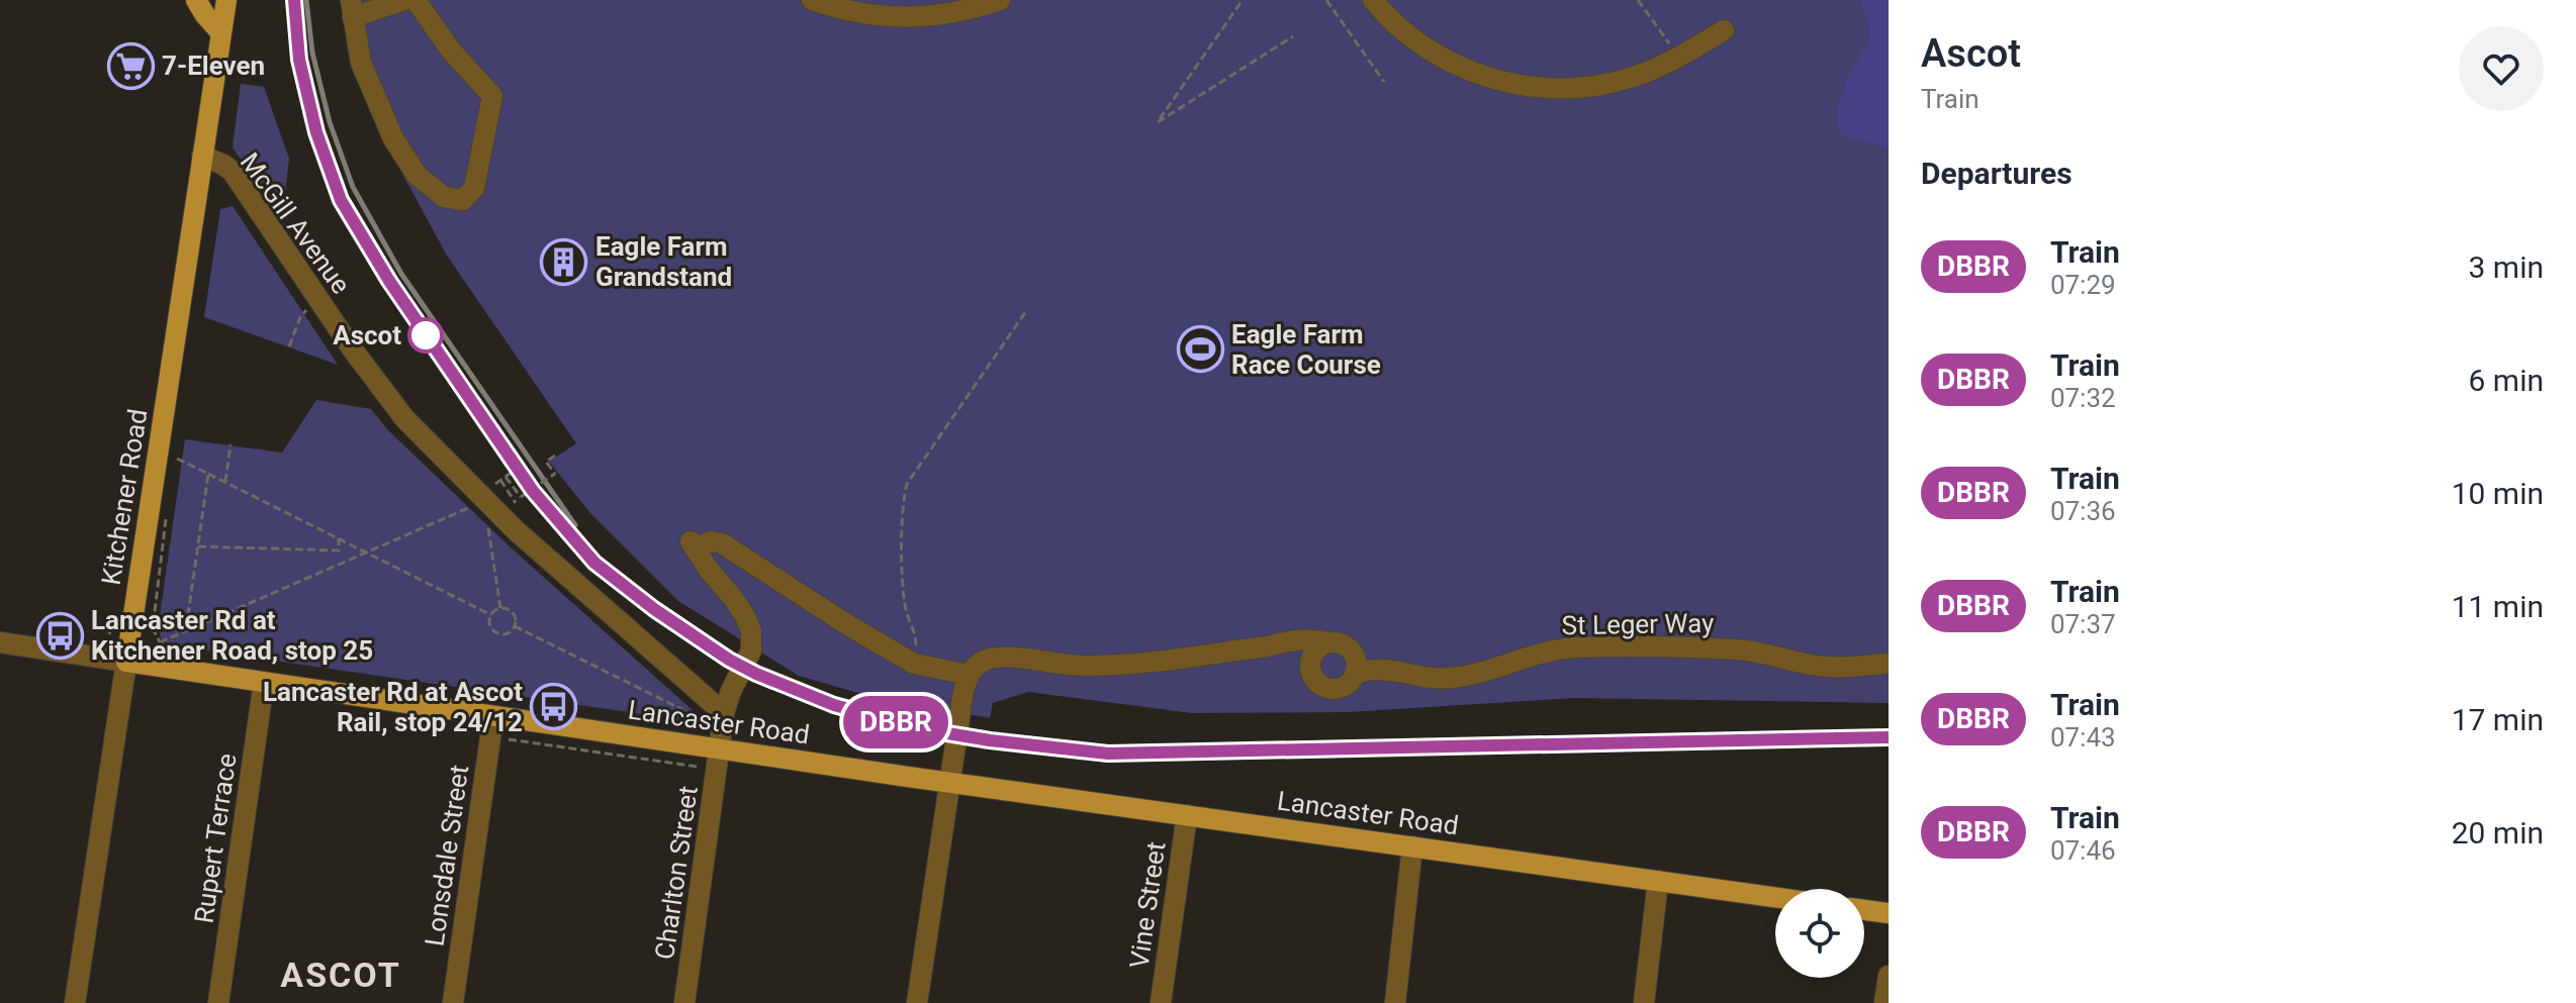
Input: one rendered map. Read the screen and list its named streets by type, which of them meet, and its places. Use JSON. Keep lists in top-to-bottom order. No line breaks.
{"streets":{"main road":["Kitchener Road","Lancaster Road"],"street":["McGill Avenue","St Leger Way","Rupert Terrace","Lonsdale Street","Charlton Street","Vine Street"]},"crossings":[["McGill Avenue","Kitchener Road"],["Kitchener Road","Lancaster Road"],["Lancaster Road","Rupert Terrace"],["Lancaster Road","Lonsdale Street"],["Lancaster Road","Charlton Street"],["Lancaster Road","Vine Street"]],"districts":["ASCOT"],"places":{"supermarket":["7-Eleven"],"building":["Eagle Farm Grandstand"],"other":["Ascot"],"sports":["Eagle Farm Race Course"],"bus stop":["Lancaster Rd at Kitchener Road, stop 25","Lancaster Rd at Ascot Rail, stop 24/12"]},"page":{"on_map":"DBBR","heading":[["Ascot","Train"],"Departures"],"list":[{"mark":"DBBR","name":"Train","note":"07:29","value":"3 min"},{"mark":"DBBR","name":"Train","note":"07:32","value":"6 min"},{"mark":"DBBR","name":"Train","note":"07:36","value":"10 min"},{"mark":"DBBR","name":"Train","note":"07:37","value":"11 min"},{"mark":"DBBR","name":"Train","note":"07:43","value":"17 min"},{"mark":"DBBR","name":"Train","note":"07:46","value":"20 min"}]}}
